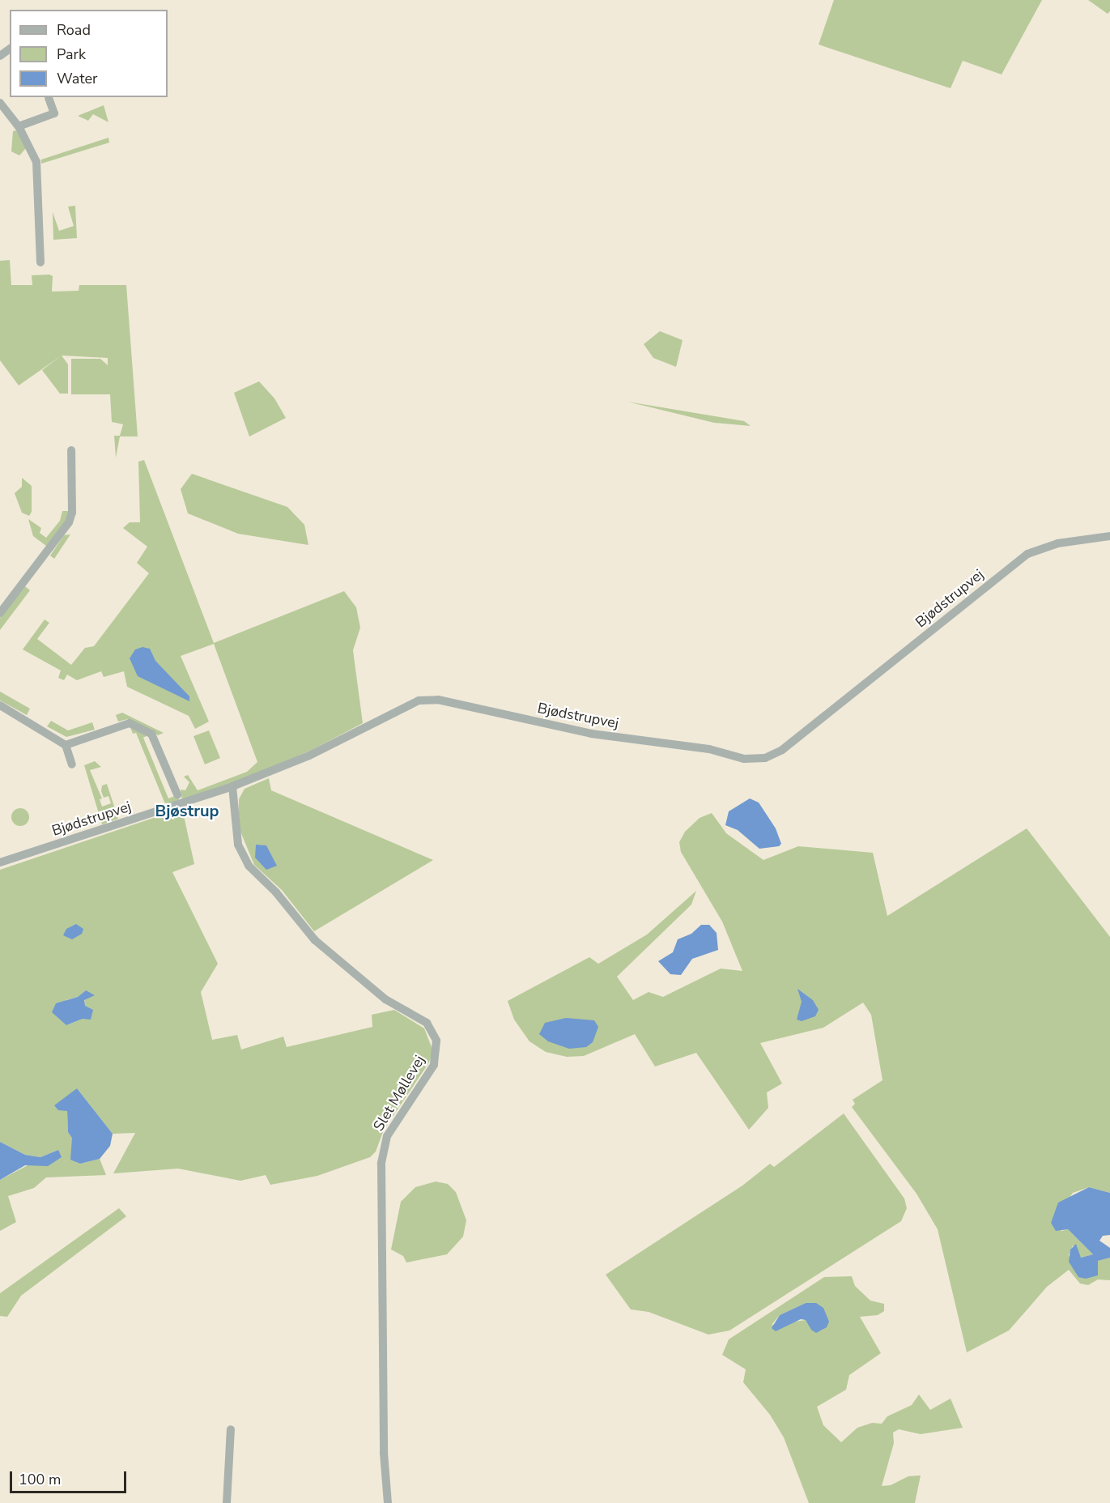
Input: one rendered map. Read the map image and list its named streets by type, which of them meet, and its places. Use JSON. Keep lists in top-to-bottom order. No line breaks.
{"streets":{"street":["Bjødstrupvej","Slet Møllevej"]},"crossings":[["Bjødstrupvej","Slet Møllevej"]],"districts":["Bjøstrup"],"legend":["Road","Park","Water"],"scale_bar":"100 m"}
